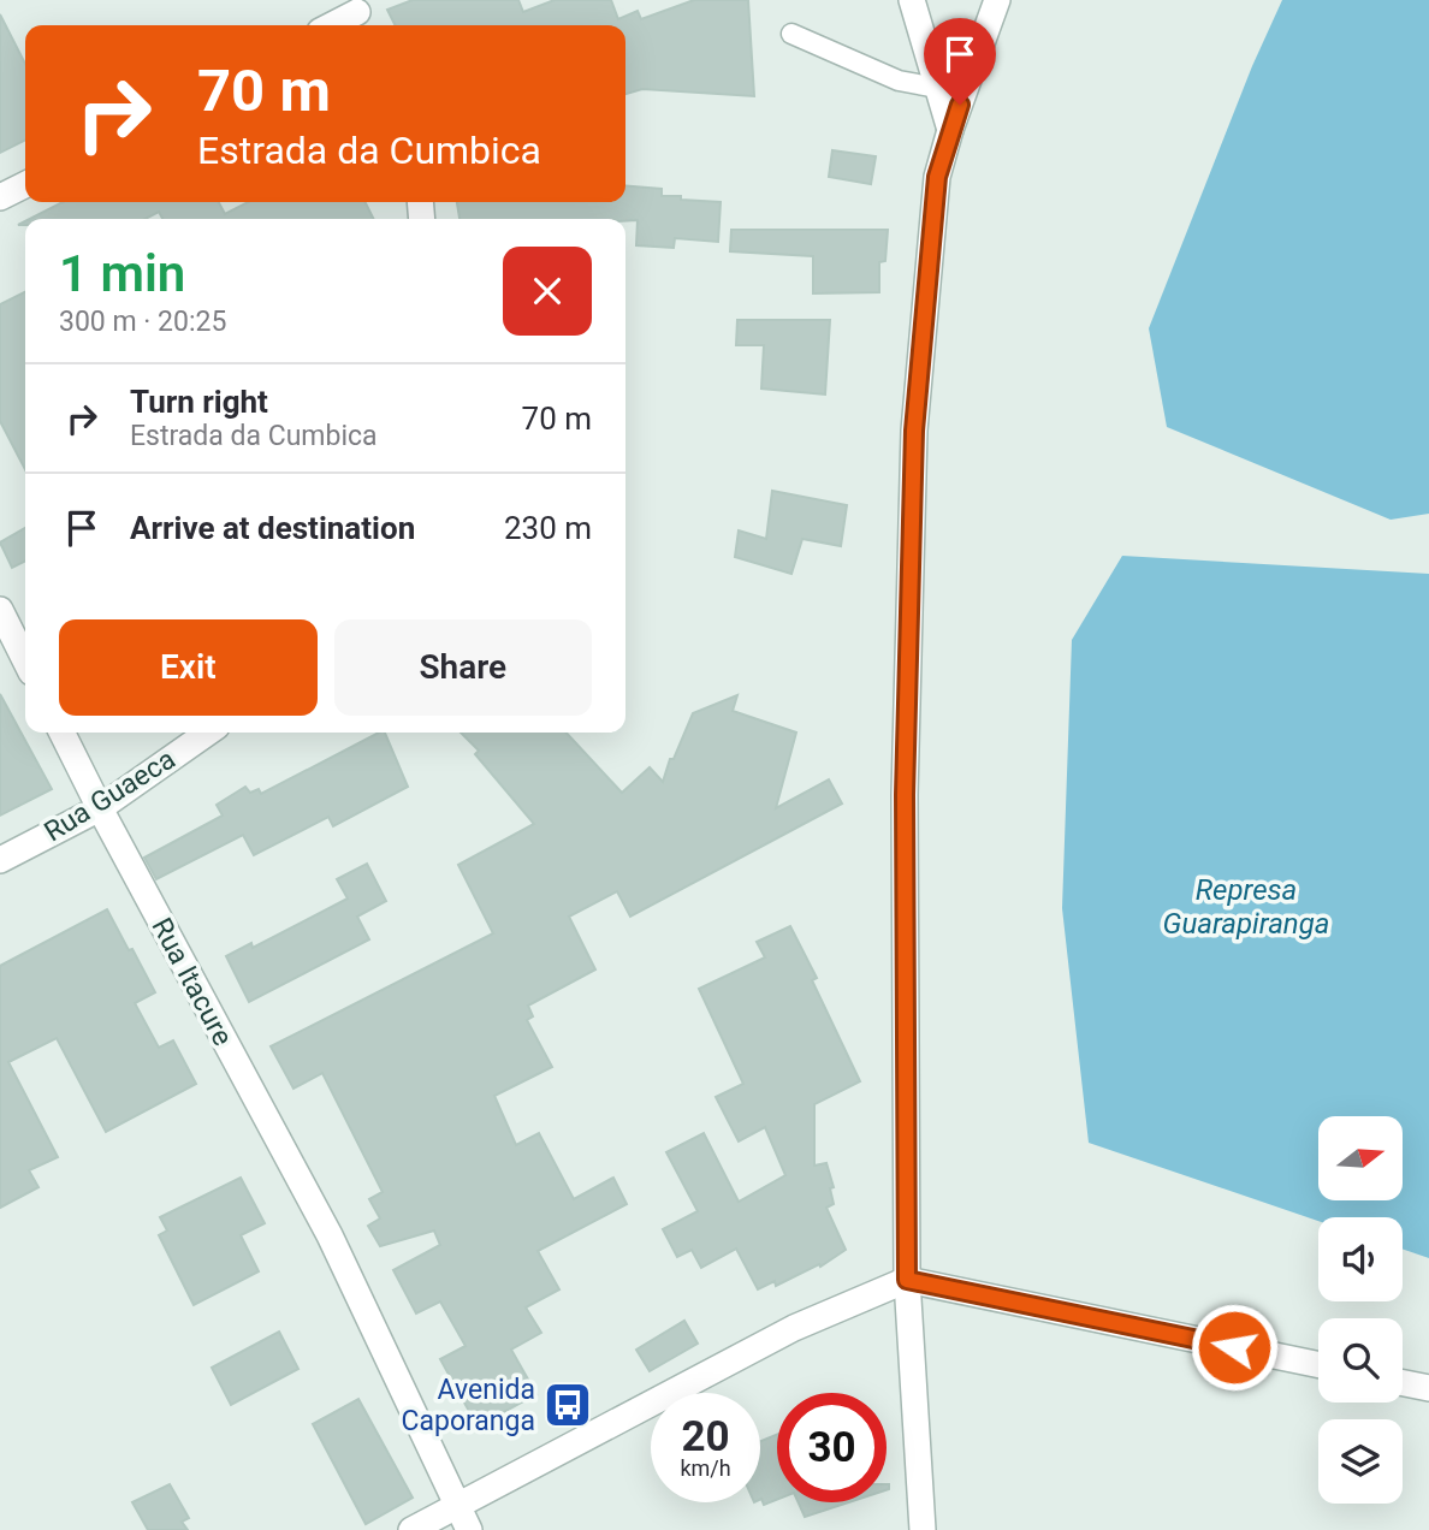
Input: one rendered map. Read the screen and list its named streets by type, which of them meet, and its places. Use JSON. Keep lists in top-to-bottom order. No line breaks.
{"streets":{"street":["Rua Guaeca","Rua Itacure"]},"crossings":[["Rua Guaeca","Rua Itacure"]],"water":["Represa Guarapiranga"],"places":{"bus stop":["Avenida Caporanga"]},"north":"right","page":{"turn":["70 m","Estrada da Cumbica"],"heading":["1 min","300 m · 20:25"],"list":[{"name":"Turn right","note":"Estrada da Cumbica","value":"70 m"},{"name":"Arrive at destination","value":"230 m"}],"buttons":["Exit","Share"],"speed":"20 km/h","limit":"30"}}
